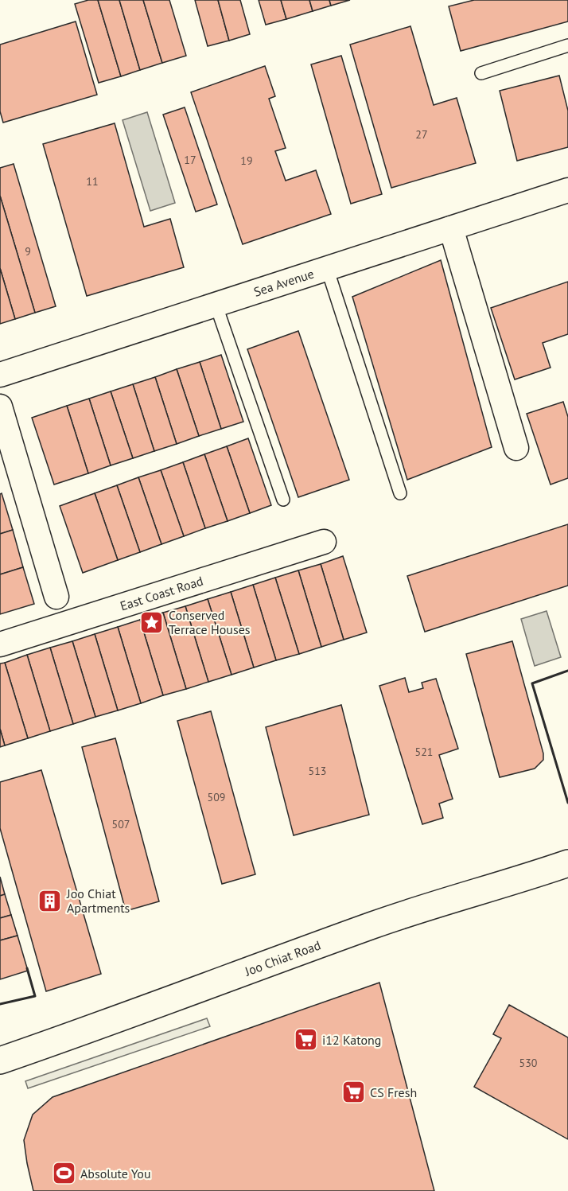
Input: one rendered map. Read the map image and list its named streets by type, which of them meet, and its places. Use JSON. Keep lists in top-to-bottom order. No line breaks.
{"streets":{"street":["Sea Avenue","East Coast Road","Joo Chiat Road"]},"places":{"place":["Conserved Terrace Houses"],"building":["Joo Chiat Apartments"],"supermarket":["i12 Katong","CS Fresh"],"sports":["Absolute You"]},"house_numbers":["27","17","19","11","9","521","513","509","507","530"]}
